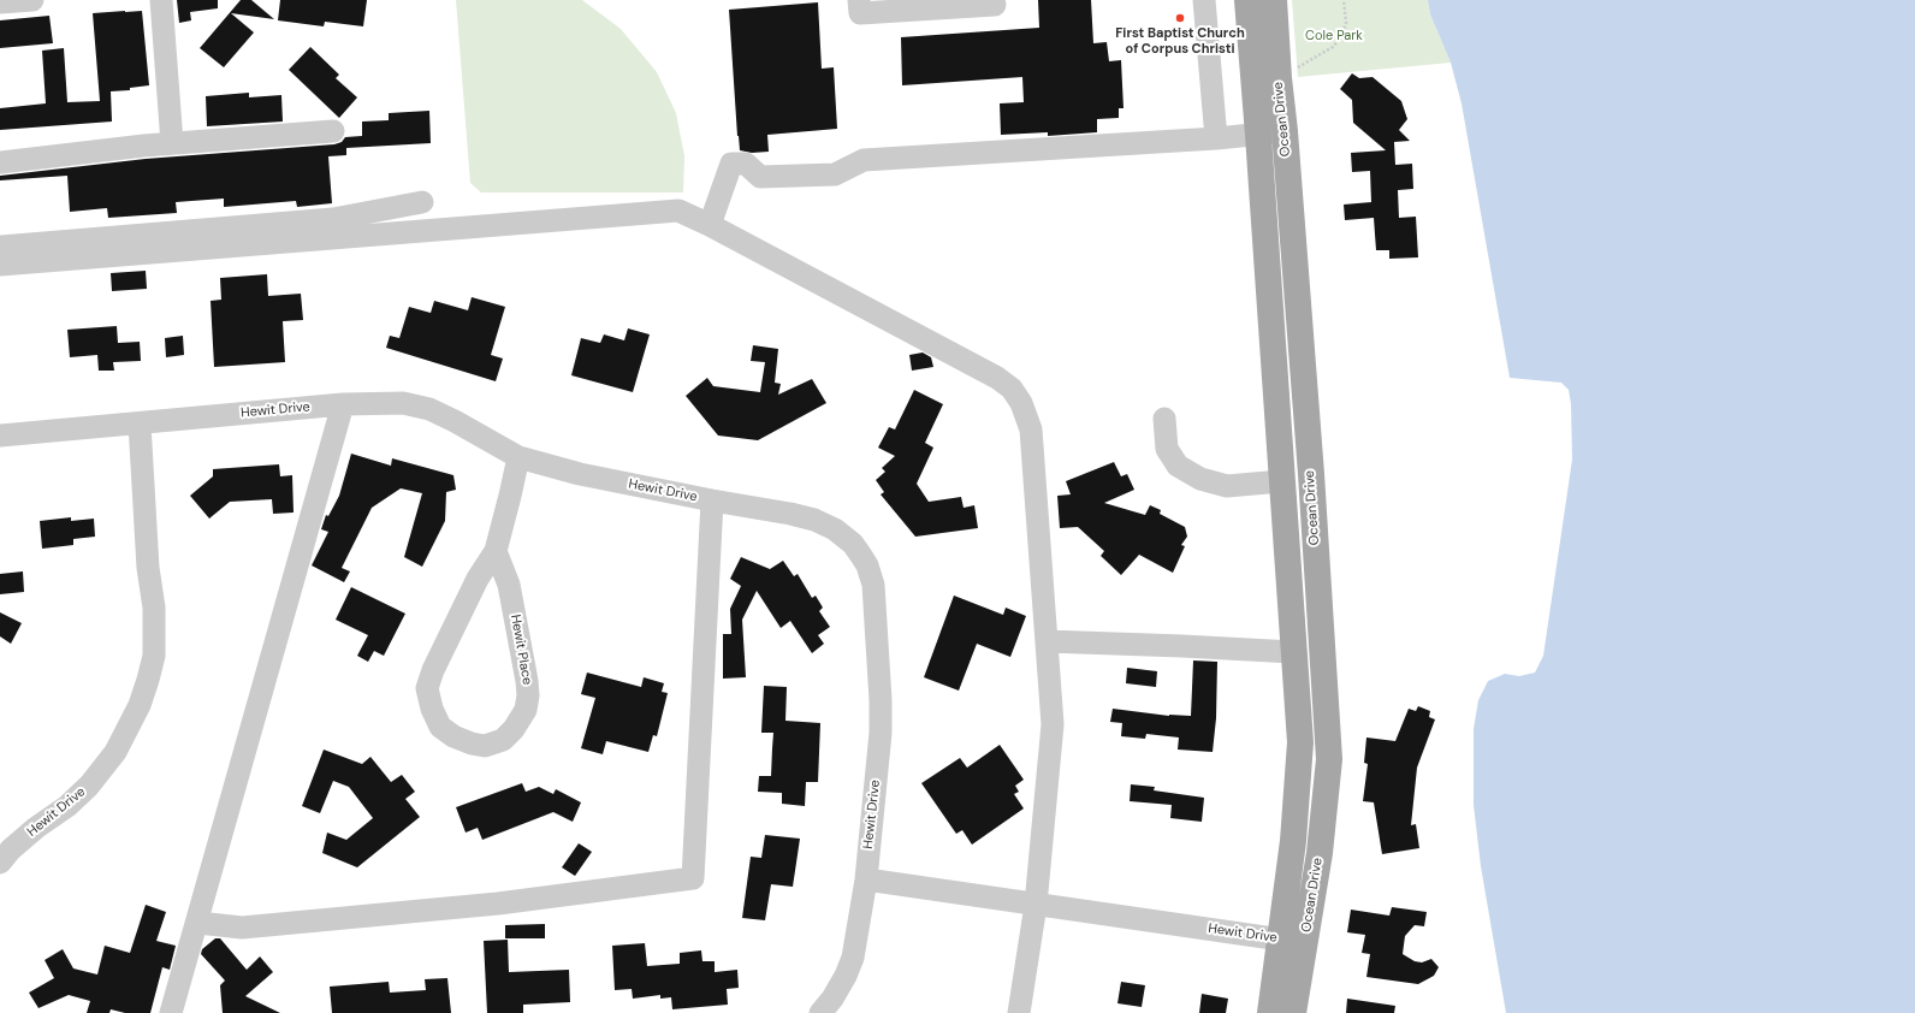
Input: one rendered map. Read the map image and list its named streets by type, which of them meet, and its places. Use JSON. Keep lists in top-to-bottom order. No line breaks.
{"streets":{"main road":["Ocean Drive"],"street":["Hewit Drive","Hewit Place"]},"crossings":[["Ocean Drive","Hewit Drive"],["Hewit Drive","Hewit Place"]],"parks":["Cole Park"],"places":["First Baptist Church of Corpus Christi"]}
